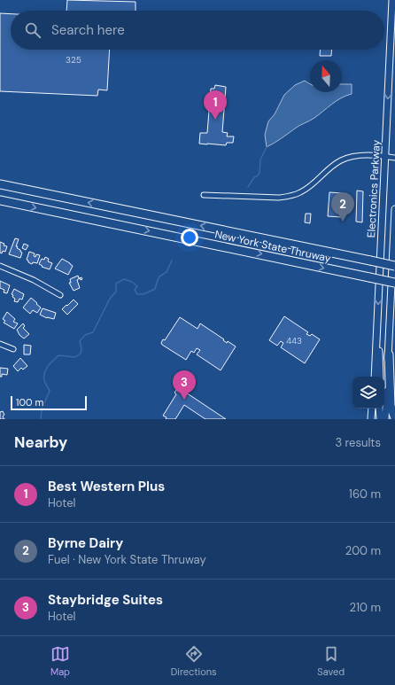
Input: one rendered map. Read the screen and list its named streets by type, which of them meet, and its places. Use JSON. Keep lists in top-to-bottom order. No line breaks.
{"streets":{"highway":["New York State Thruway"],"main road":["Electronics Parkway"]},"house_numbers":["325","443"],"scale_bar":"100 m","north":"top","page":{"search":"Search here","pins":["1","2","3"],"scale":"100 m","heading":["Nearby","3 results"],"list":[{"mark":"1","name":"Best Western Plus","note":"Hotel","value":"160 m"},{"mark":"2","name":"Byrne Dairy","note":"Fuel · New York State Thruway","value":"200 m"},{"mark":"3","name":"Staybridge Suites","note":"Hotel","value":"210 m"}],"nav":["Map","Directions","Saved"]}}
